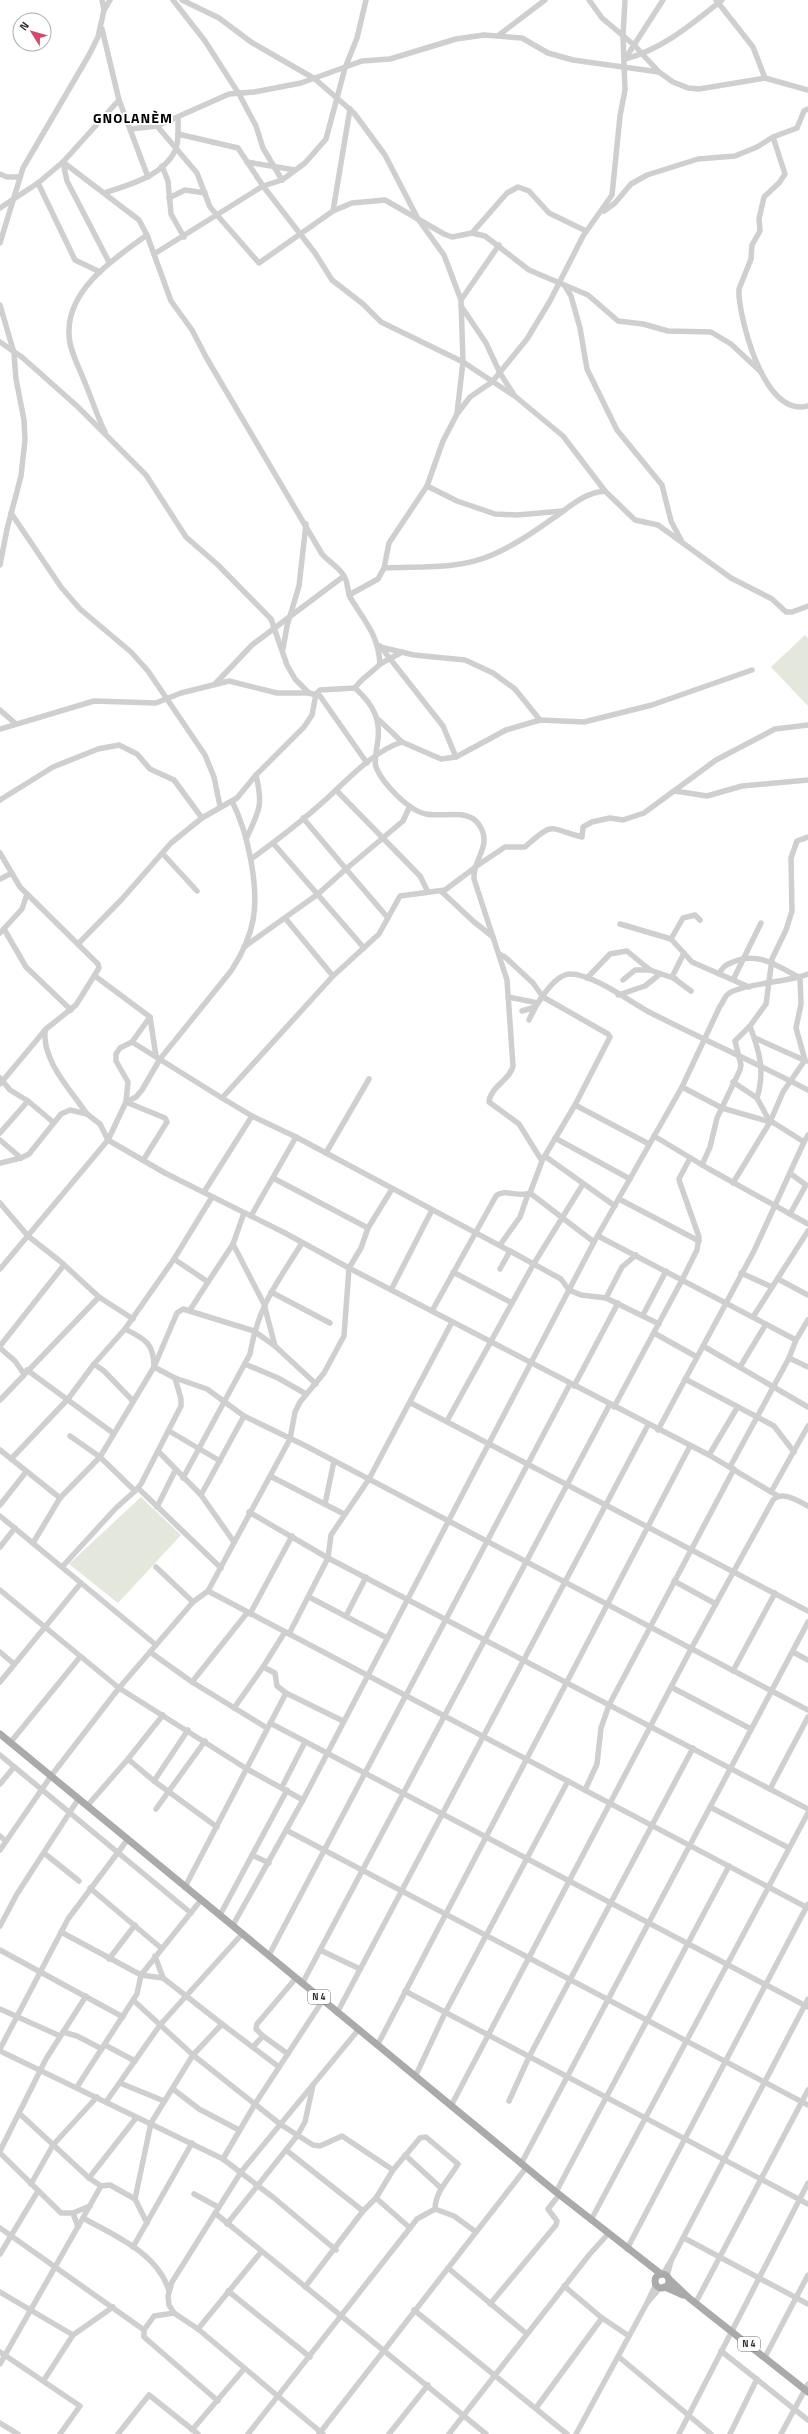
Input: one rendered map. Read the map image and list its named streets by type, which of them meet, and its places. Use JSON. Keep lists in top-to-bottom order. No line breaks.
{"streets":{"main road":["N 4"]},"districts":["GNOLANÈM"],"north":"top left"}
